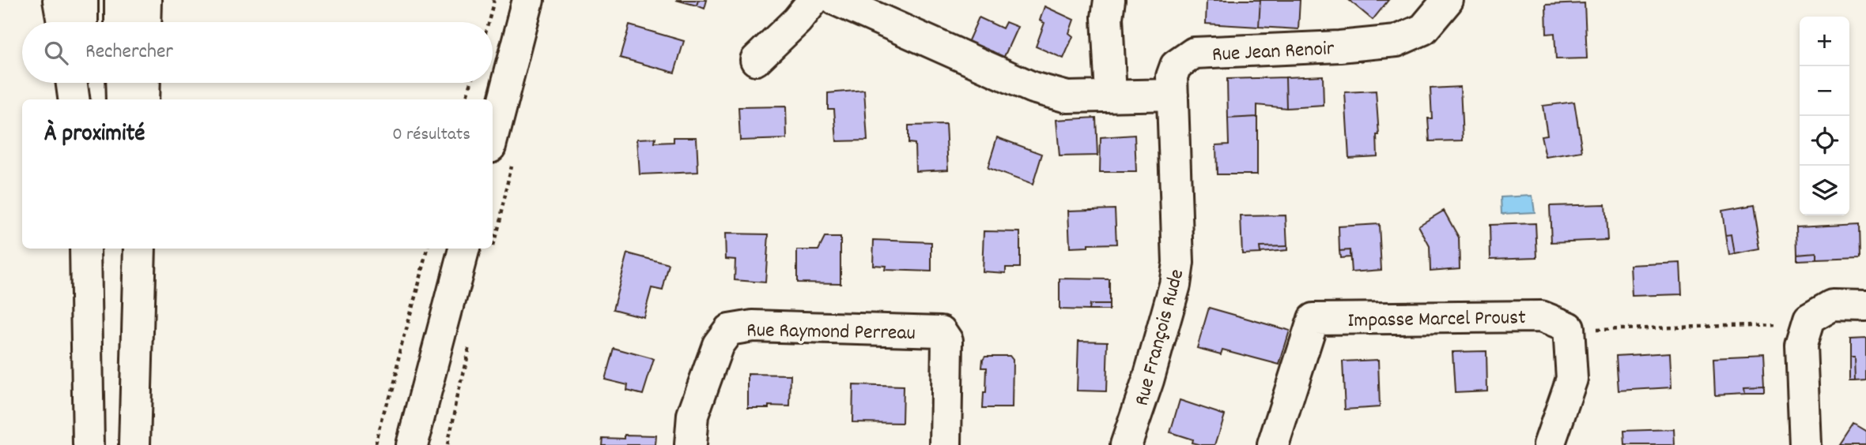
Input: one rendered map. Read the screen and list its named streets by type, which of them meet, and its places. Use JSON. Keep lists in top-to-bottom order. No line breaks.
{"streets":{"main road":["Rue Jean Renoir","Impasse Marcel Proust","Rue Raymond Perreau","Rue François Rude"]},"crossings":[["Rue Jean Renoir","Rue François Rude"]],"page":{"map_buttons":["+","−"],"search":"Rechercher","heading":["À proximité","0 résultats"]}}
